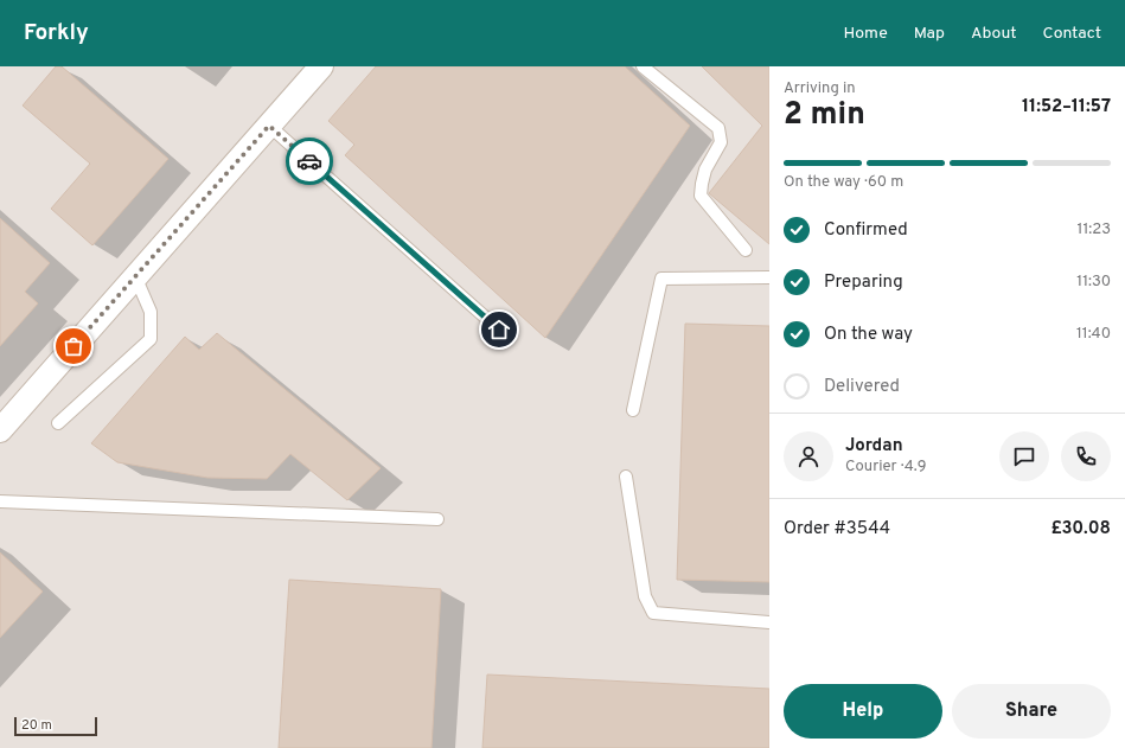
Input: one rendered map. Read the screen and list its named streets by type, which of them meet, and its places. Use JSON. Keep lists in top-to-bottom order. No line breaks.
{"scale_bar":"20 m","page":{"header":"Forkly","nav":["Home","Map","About","Contact"],"heading":["2 min","Arriving in","11:52–11:57"],"panel":["Jordan","Courier · 4.9","Order #3544","£30.08"],"bar":"On the way · 60 m","list":[["Confirmed","11:23"],["Preparing","11:30"],["On the way","11:40"],"Delivered"],"buttons":["Help","Share"],"scale":"20 m"}}
